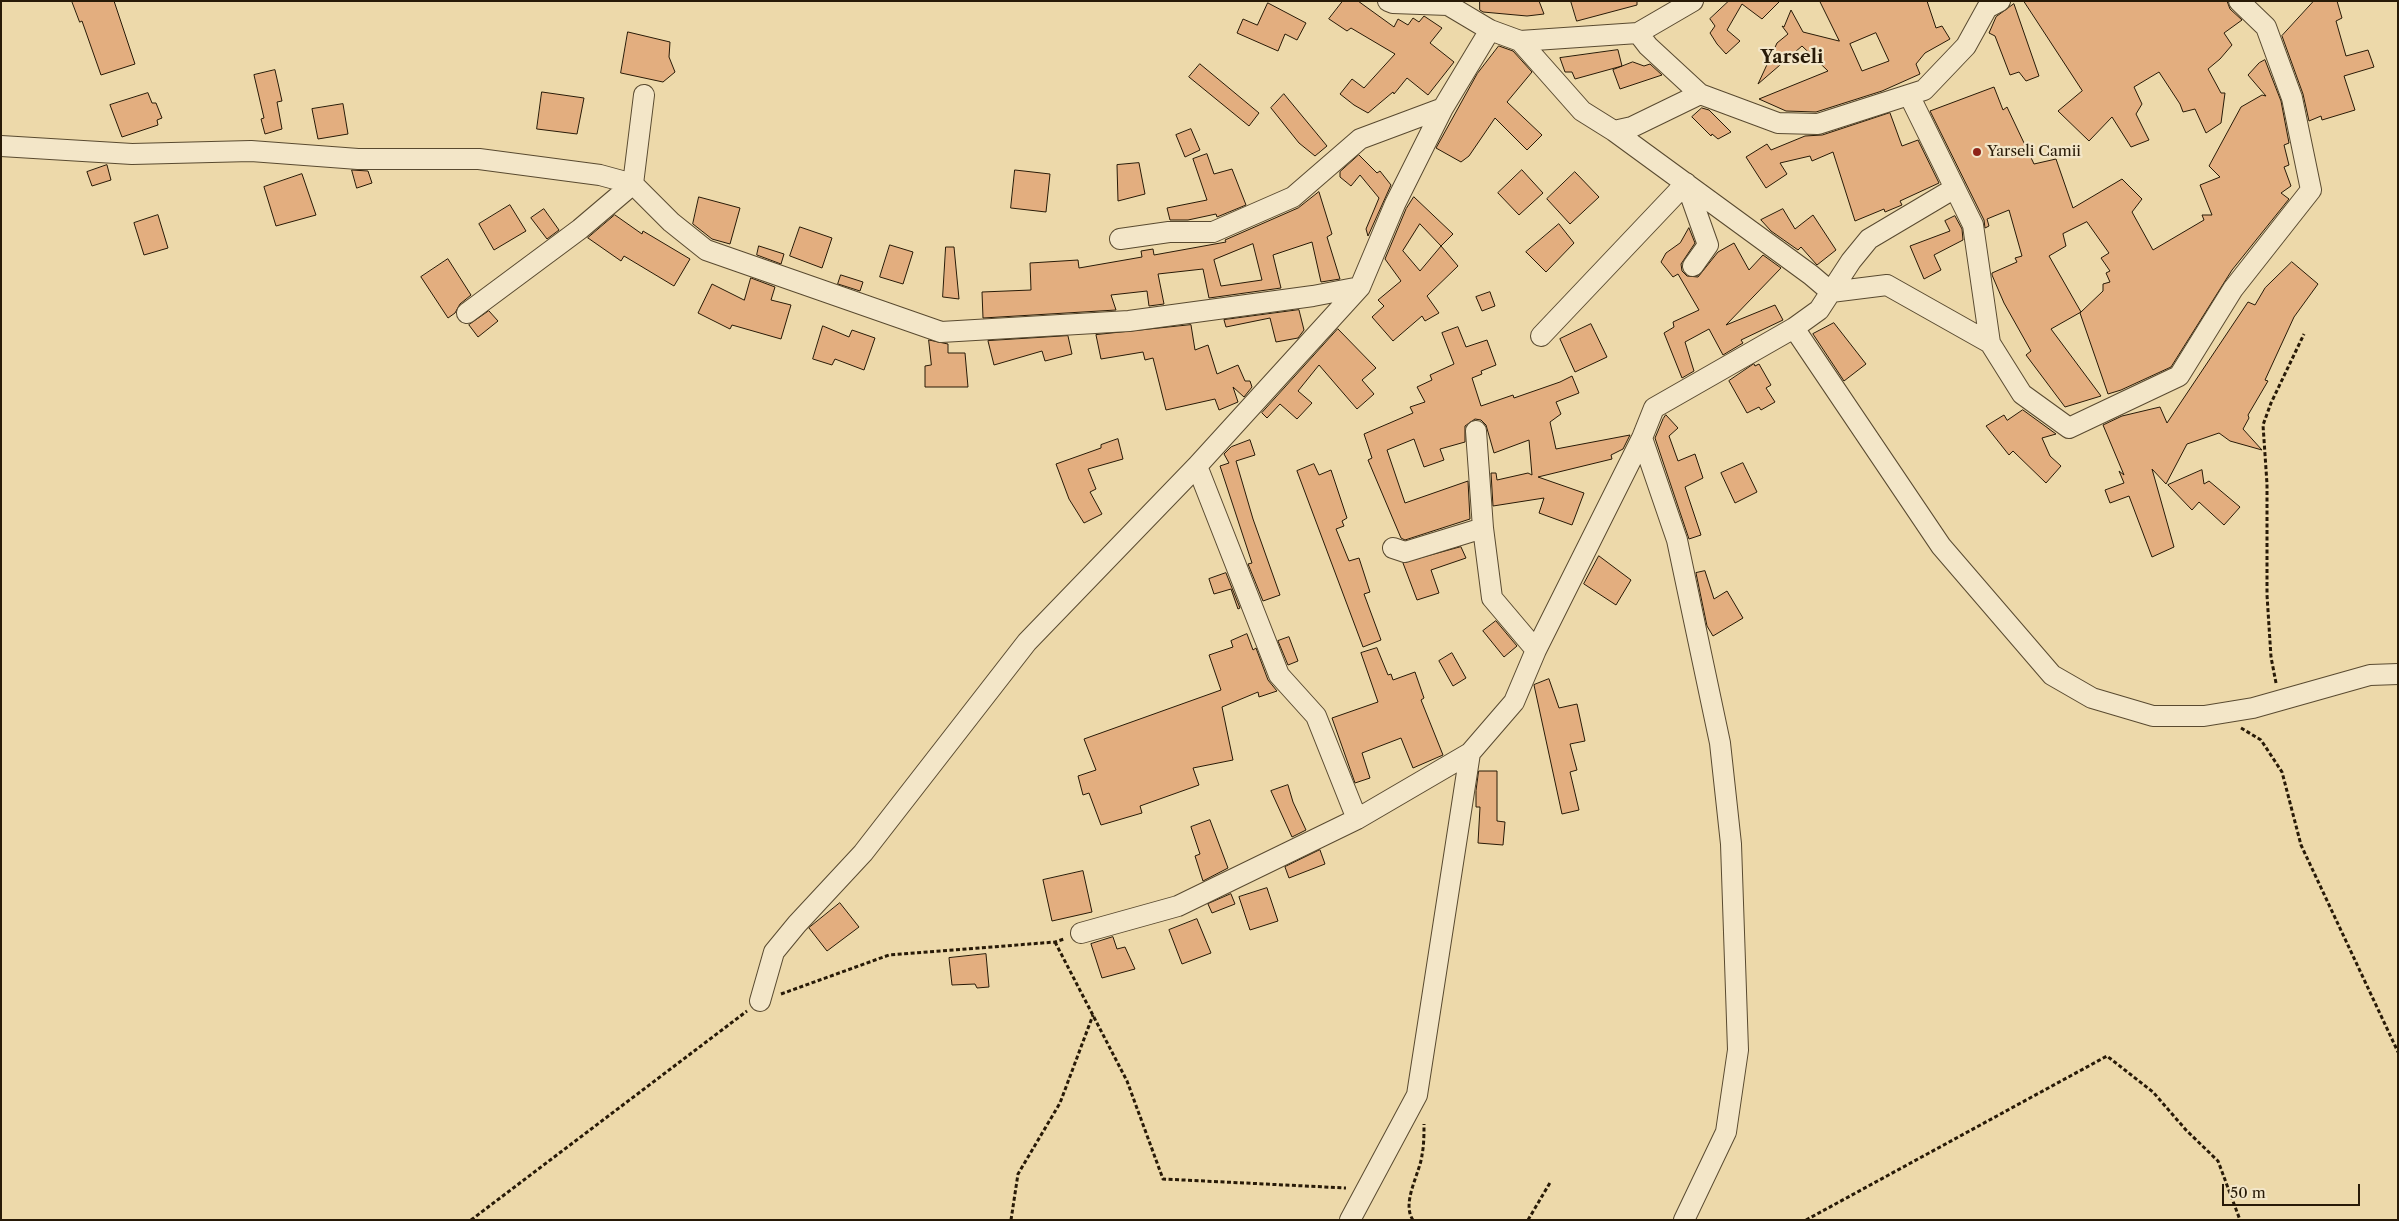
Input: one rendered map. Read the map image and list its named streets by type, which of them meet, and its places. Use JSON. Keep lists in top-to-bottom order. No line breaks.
{"districts":["Yarseli"],"places":["Yarseli Camii"],"scale_bar":"50 m"}
